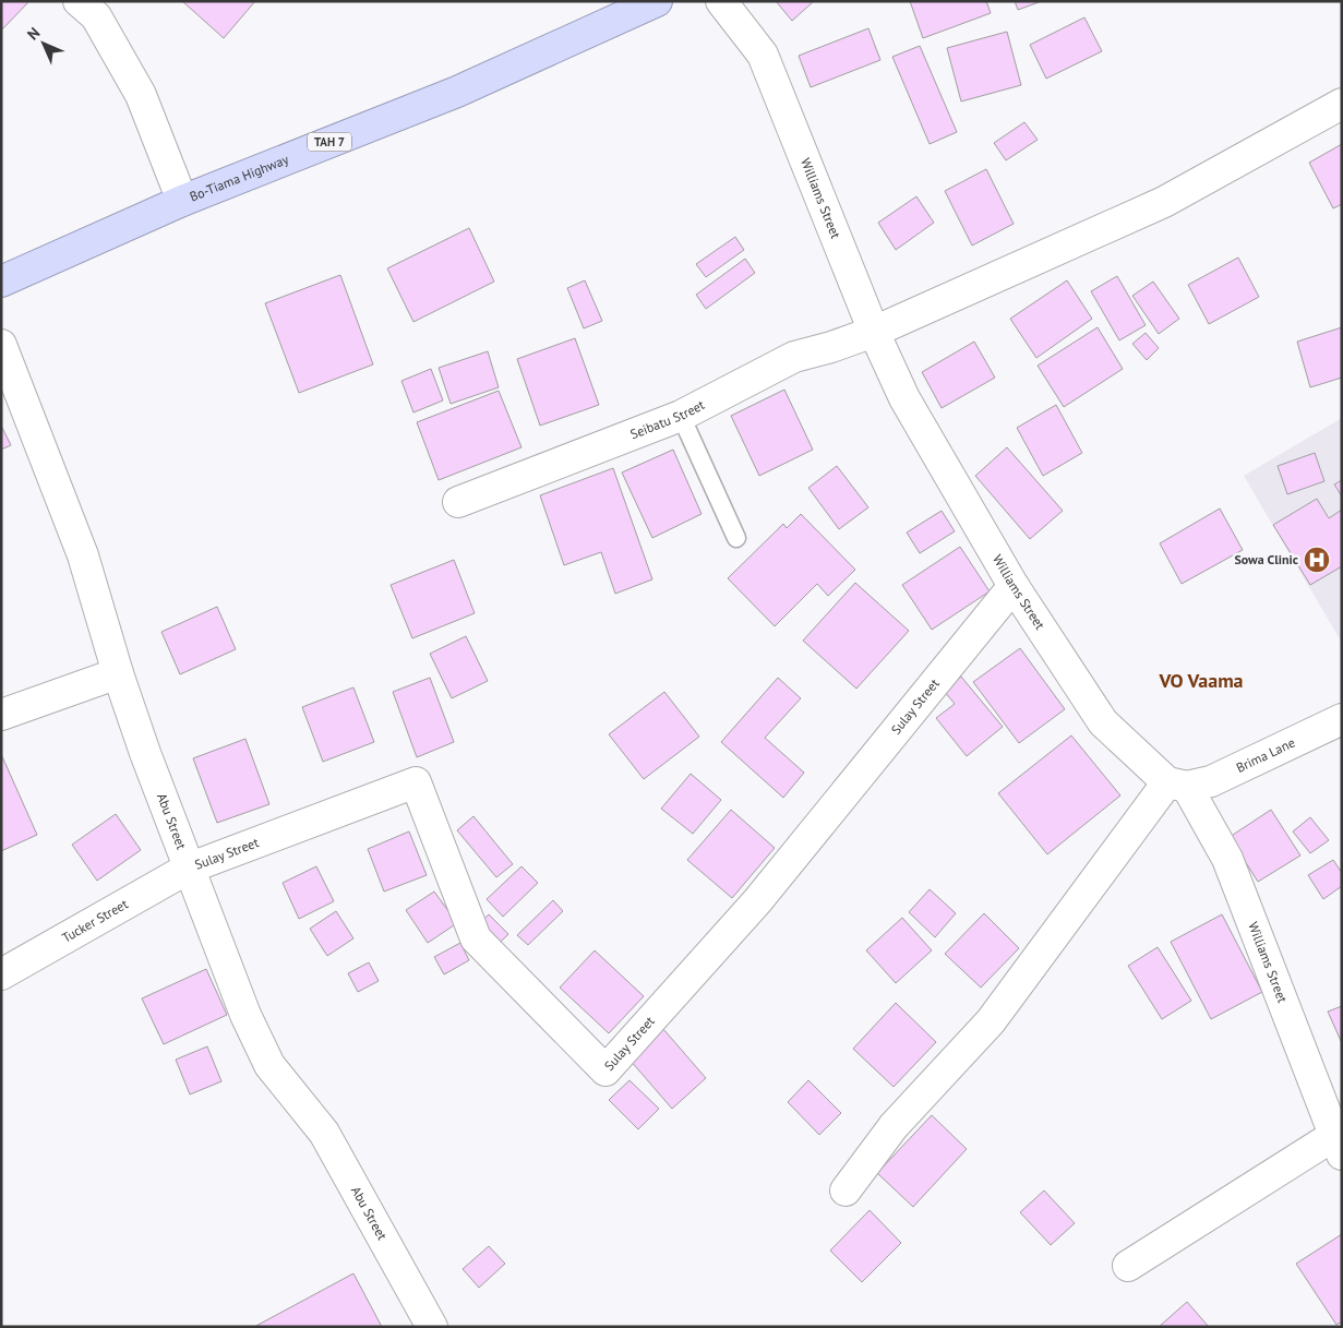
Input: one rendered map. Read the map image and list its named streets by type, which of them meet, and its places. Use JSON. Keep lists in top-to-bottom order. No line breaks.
{"streets":{"highway":["TAH 7","Bo-Tiama Highway"],"street":["Williams Street","Seibatu Street","Sulay Street","Brima Lane","Abu Street","Tucker Street"]},"crossings":[["Williams Street","Seibatu Street"],["Williams Street","Sulay Street"],["Williams Street","Brima Lane"],["Sulay Street","Abu Street"],["Sulay Street","Tucker Street"],["Abu Street","Tucker Street"]],"districts":["VO Vaama"],"places":{"hospital":["Sowa Clinic"]},"north":"top left"}
